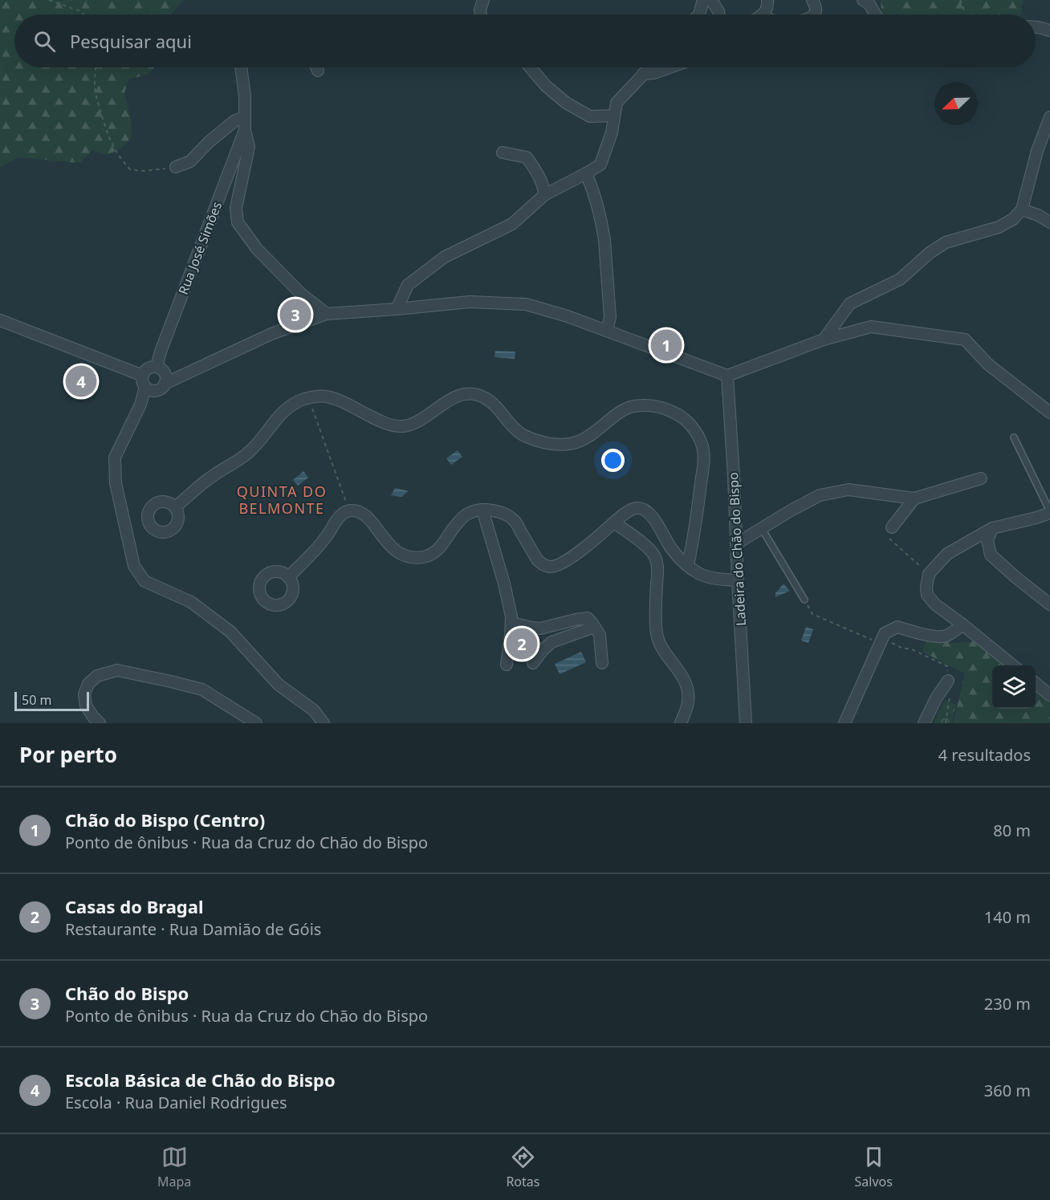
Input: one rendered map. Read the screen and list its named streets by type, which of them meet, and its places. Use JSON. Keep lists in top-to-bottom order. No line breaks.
{"streets":{"street":["Rua José Simões","Ladeira do Chão do Bispo"]},"districts":["QUINTA DO BELMONTE"],"scale_bar":"50 m","north":"bottom left","page":{"search":"Pesquisar aqui","pins":["3","1","4","2"],"scale":"50 m","heading":["Por perto","4 resultados"],"list":[{"mark":"1","name":"Chão do Bispo (Centro)","note":"Ponto de ônibus · Rua da Cruz do Chão do Bispo","value":"80 m"},{"mark":"2","name":"Casas do Bragal","note":"Restaurante · Rua Damião de Góis","value":"140 m"},{"mark":"3","name":"Chão do Bispo","note":"Ponto de ônibus · Rua da Cruz do Chão do Bispo","value":"230 m"},{"mark":"4","name":"Escola Básica de Chão do Bispo","note":"Escola · Rua Daniel Rodrigues","value":"360 m"}],"nav":["Mapa","Rotas","Salvos"]}}
